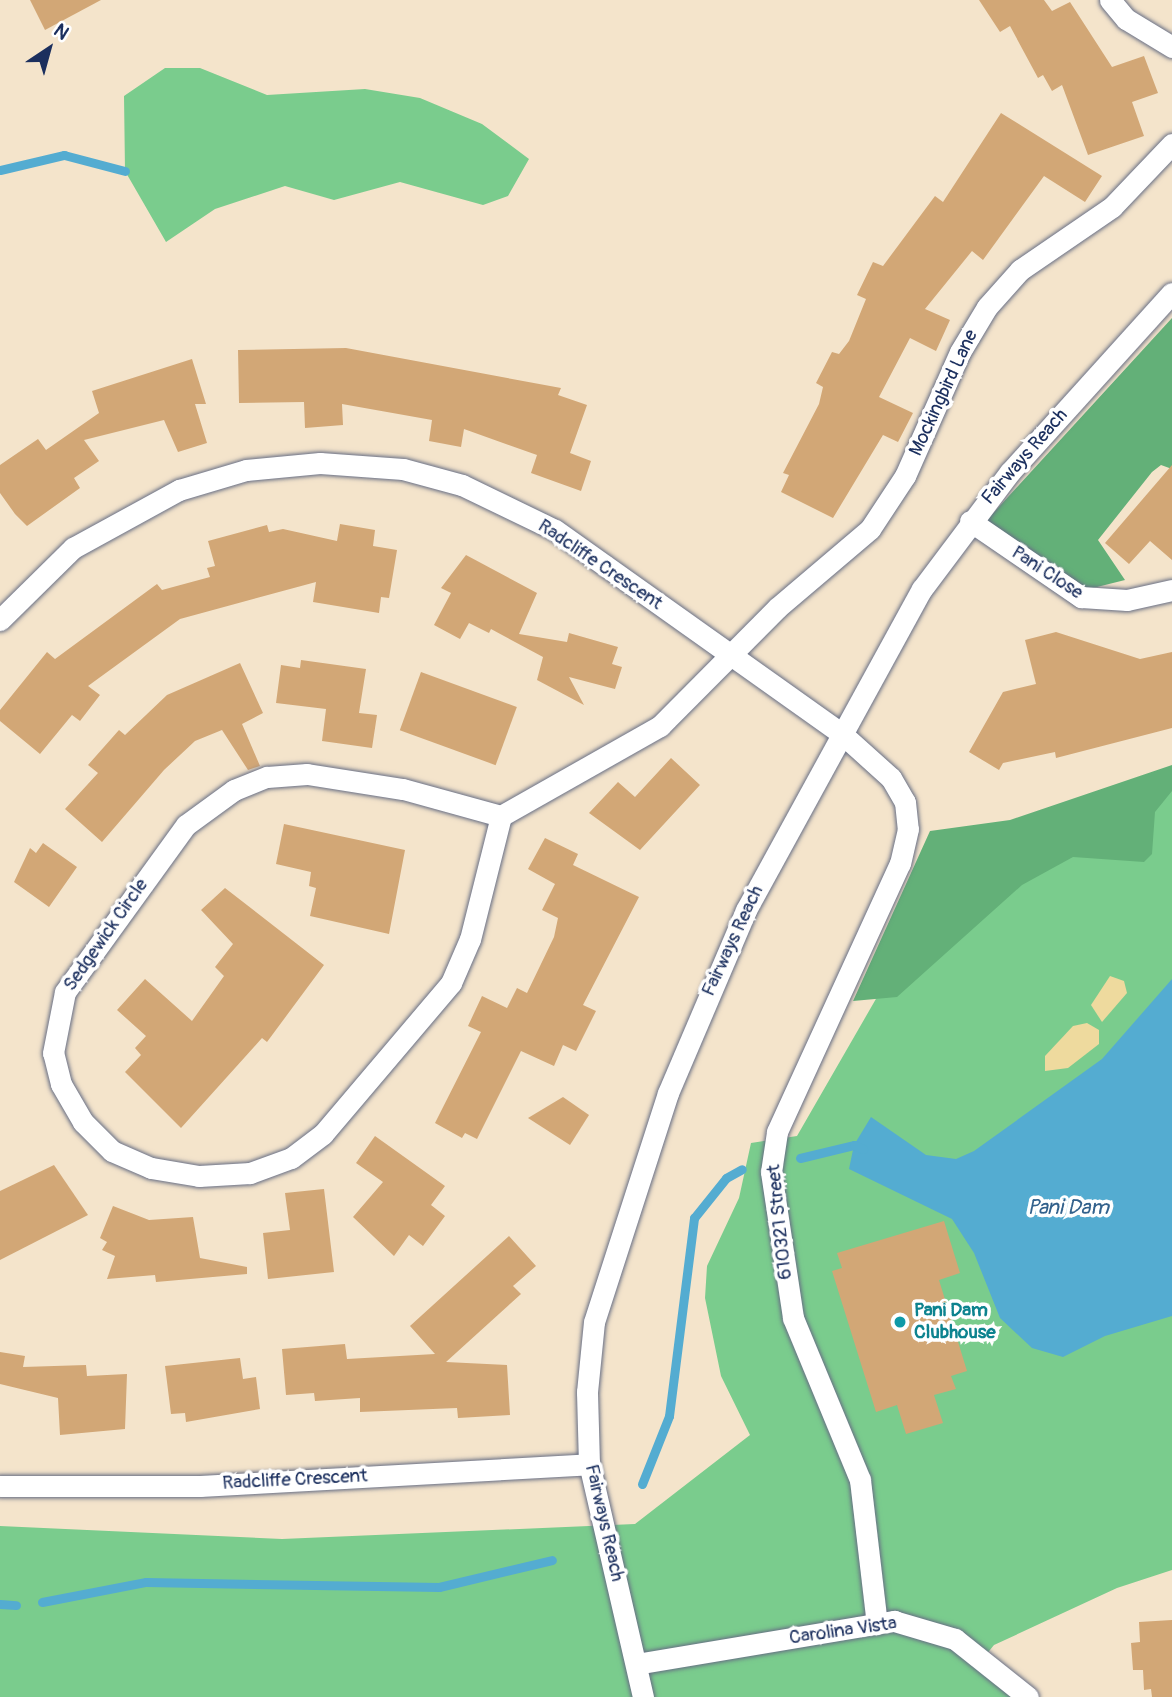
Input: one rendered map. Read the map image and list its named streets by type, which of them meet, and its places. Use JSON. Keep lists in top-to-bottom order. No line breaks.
{"streets":{"street":["Mockingbird Lane","Fairways Reach","Radcliffe Crescent","Pani Close","Sedgewick Circle","610321 Street","Carolina Vista"]},"crossings":[["Mockingbird Lane","Radcliffe Crescent"],["Fairways Reach","Radcliffe Crescent"],["Fairways Reach","Pani Close"],["Fairways Reach","610321 Street"],["Fairways Reach","Carolina Vista"],["Radcliffe Crescent","610321 Street"],["610321 Street","Carolina Vista"]],"water":["Pani Dam"],"places":["Pani Dam Clubhouse"],"north":"top right"}
